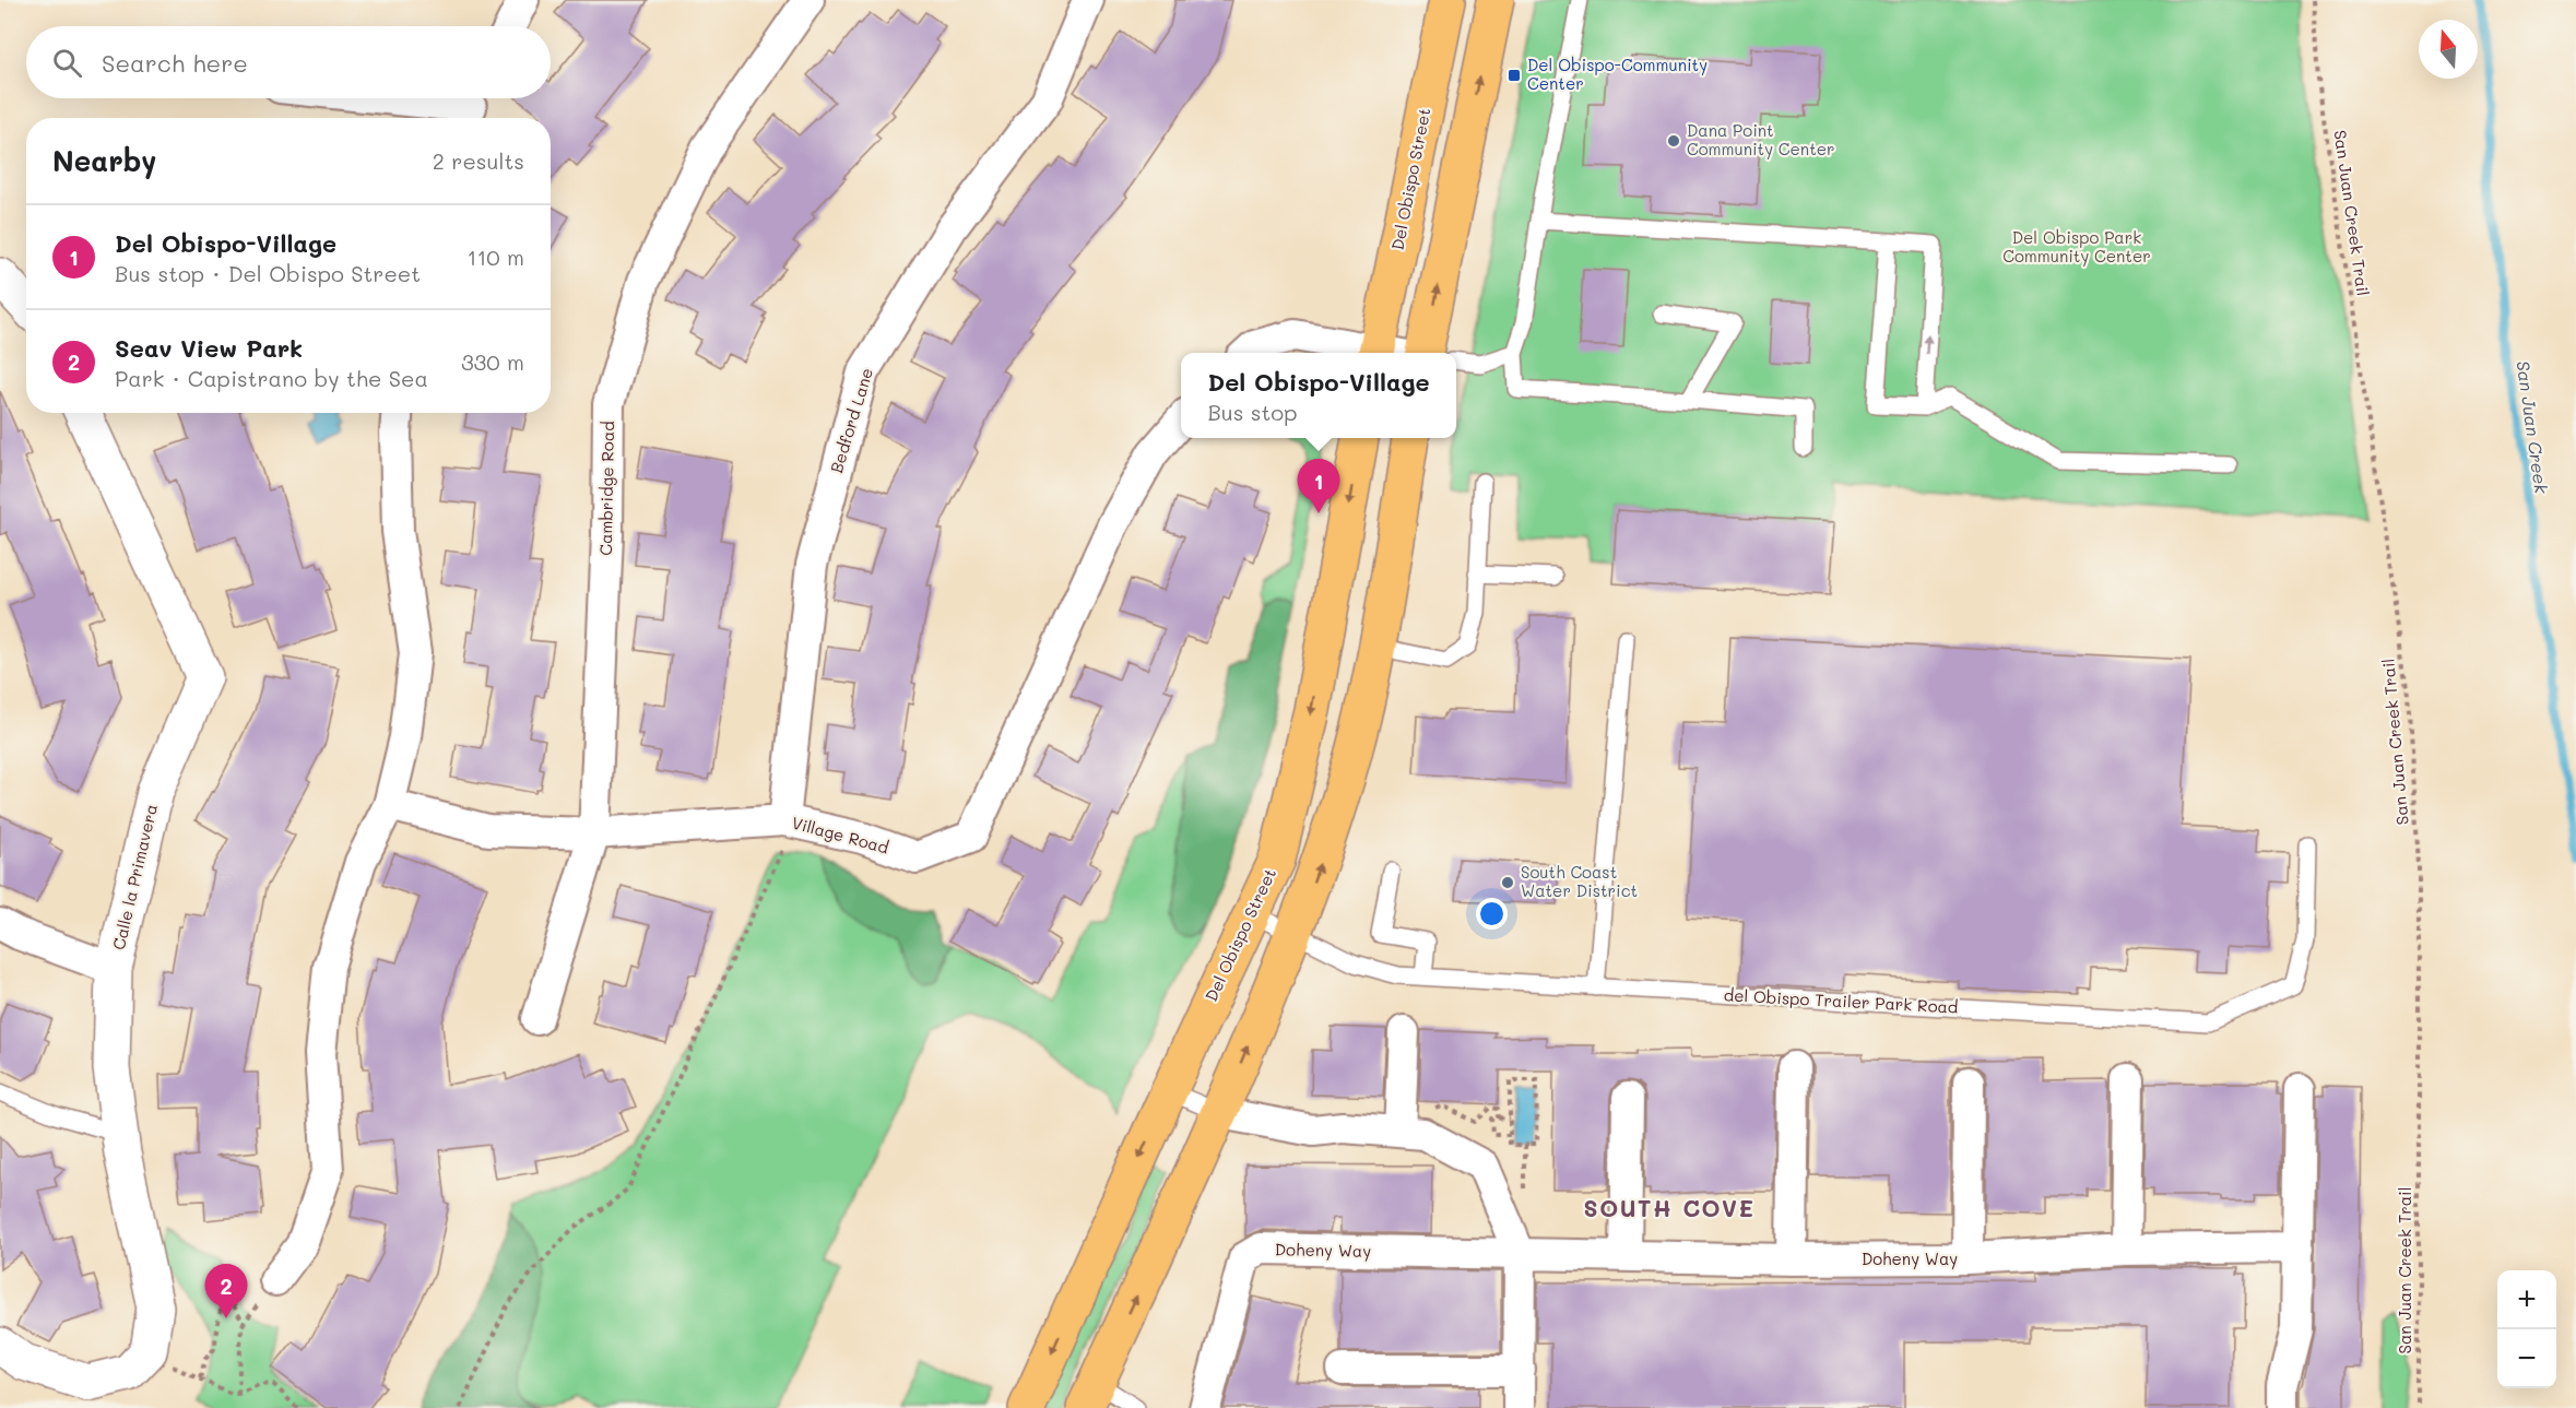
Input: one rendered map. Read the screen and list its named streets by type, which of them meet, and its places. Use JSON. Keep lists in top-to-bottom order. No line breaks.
{"streets":{"main road":["Del Obispo Street"],"street":["Bedford Lane","Cambridge Road","Village Road","Calle la Primavera","Doheny Way"],"lane":["del Obispo Trailer Park Road"],"path":["San Juan Creek Trail"]},"crossings":[["Del Obispo Street","del Obispo Trailer Park Road"],["Bedford Lane","Village Road"],["Cambridge Road","Village Road"]],"districts":["SOUTH COVE"],"water":["San Juan Creek"],"parks":["Del Obispo Park Community Center"],"places":{"transit":["Del Obispo-Community Center"],"other":["Dana Point Community Center","South Coast Water District"]},"north":"top","page":{"search":"Search here","heading":["Nearby","2 results"],"list":[{"mark":"1","name":"Del Obispo-Village","note":"Bus stop · Del Obispo Street","value":"110 m"},{"mark":"2","name":"Seav View Park","note":"Park · Capistrano by the Sea","value":"330 m"}],"popup":["Del Obispo-Village","Bus stop"],"pins":["1","2"],"map_buttons":["+","−"]}}
